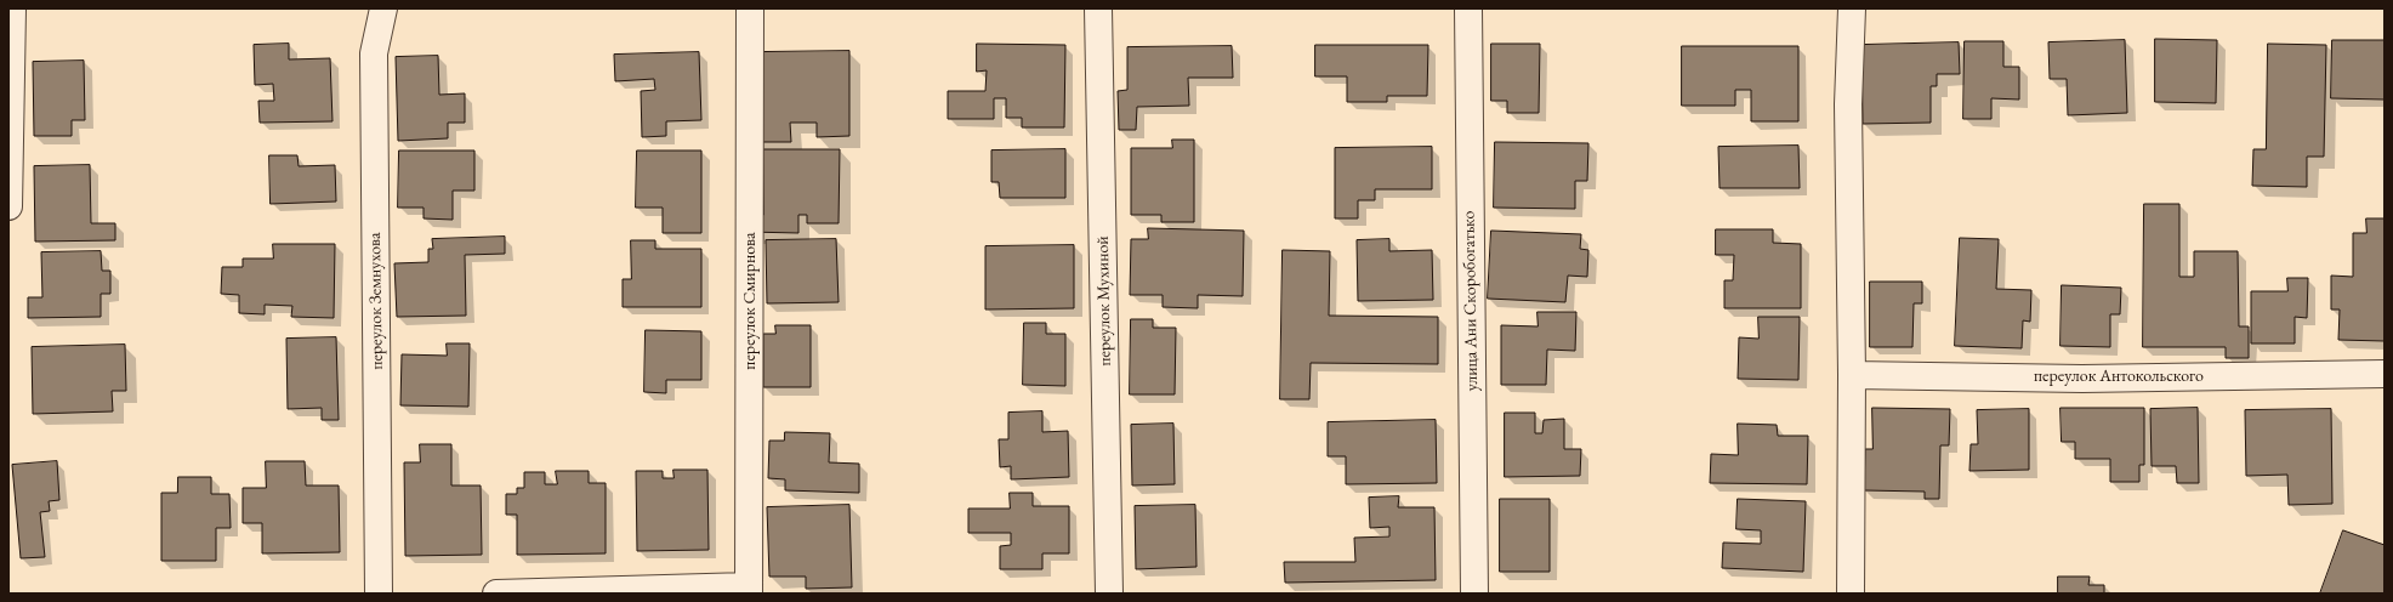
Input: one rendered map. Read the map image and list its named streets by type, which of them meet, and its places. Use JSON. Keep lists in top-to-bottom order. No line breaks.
{"streets":{"street":["переулок Земнухова","переулок Смирнова","переулок Мухиной","улица Ани Скоробогатько","переулок Антокольского"]}}
